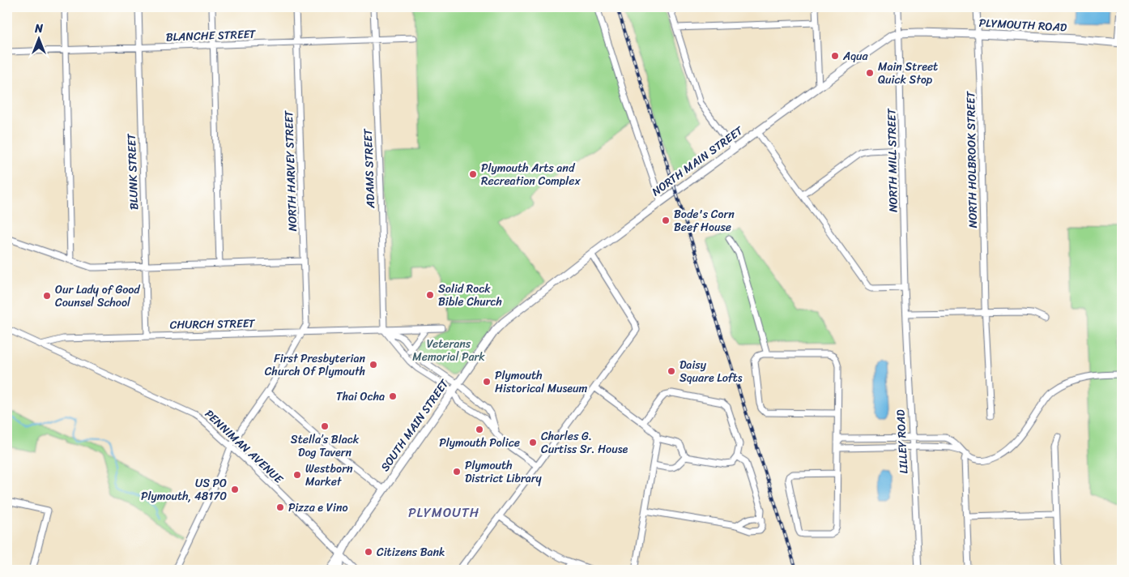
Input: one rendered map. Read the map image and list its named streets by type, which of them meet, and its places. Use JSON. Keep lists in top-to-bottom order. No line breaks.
{"streets":{"main road":["PLYMOUTH ROAD","NORTH MAIN STREET","SOUTH MAIN STREET"],"street":["BLANCHE STREET","NORTH HOLBROOK STREET","NORTH MILL STREET","ADAMS STREET","NORTH HARVEY STREET","BLUNK STREET","CHURCH STREET","LILLEY ROAD","PENNIMAN AVENUE"]},"crossings":[["PLYMOUTH ROAD","NORTH HOLBROOK STREET"],["PLYMOUTH ROAD","NORTH MILL STREET"],["PLYMOUTH ROAD","NORTH MAIN STREET"],["BLANCHE STREET","ADAMS STREET"],["BLANCHE STREET","NORTH HARVEY STREET"],["BLANCHE STREET","BLUNK STREET"],["NORTH MILL STREET","NORTH MAIN STREET"],["NORTH MILL STREET","LILLEY ROAD"],["NORTH MAIN STREET","SOUTH MAIN STREET"],["ADAMS STREET","CHURCH STREET"],["NORTH HARVEY STREET","CHURCH STREET"],["NORTH HARVEY STREET","PENNIMAN AVENUE"],["BLUNK STREET","CHURCH STREET"],["CHURCH STREET","SOUTH MAIN STREET"],["CHURCH STREET","PENNIMAN AVENUE"],["SOUTH MAIN STREET","PENNIMAN AVENUE"]],"districts":["PLYMOUTH"],"parks":["Veterans Memorial Park"],"places":["Aqua","Main Street Quick Stop","Plymouth Arts and Recreation Complex","Bode's Corn Beef House","Solid Rock Bible Church","Our Lady of Good Counsel School","First Presbyterian Church Of Plymouth","Daisy Square Lofts","Plymouth Historical Museum","Thai Ocha","Stella’s Black Dog Tavern","Plymouth Police","Charles G. Curtiss Sr. House","Plymouth District Library","Westborn Market","US PO Plymouth, 48170","Pizza e Vino","Citizens Bank"],"north":"top"}
